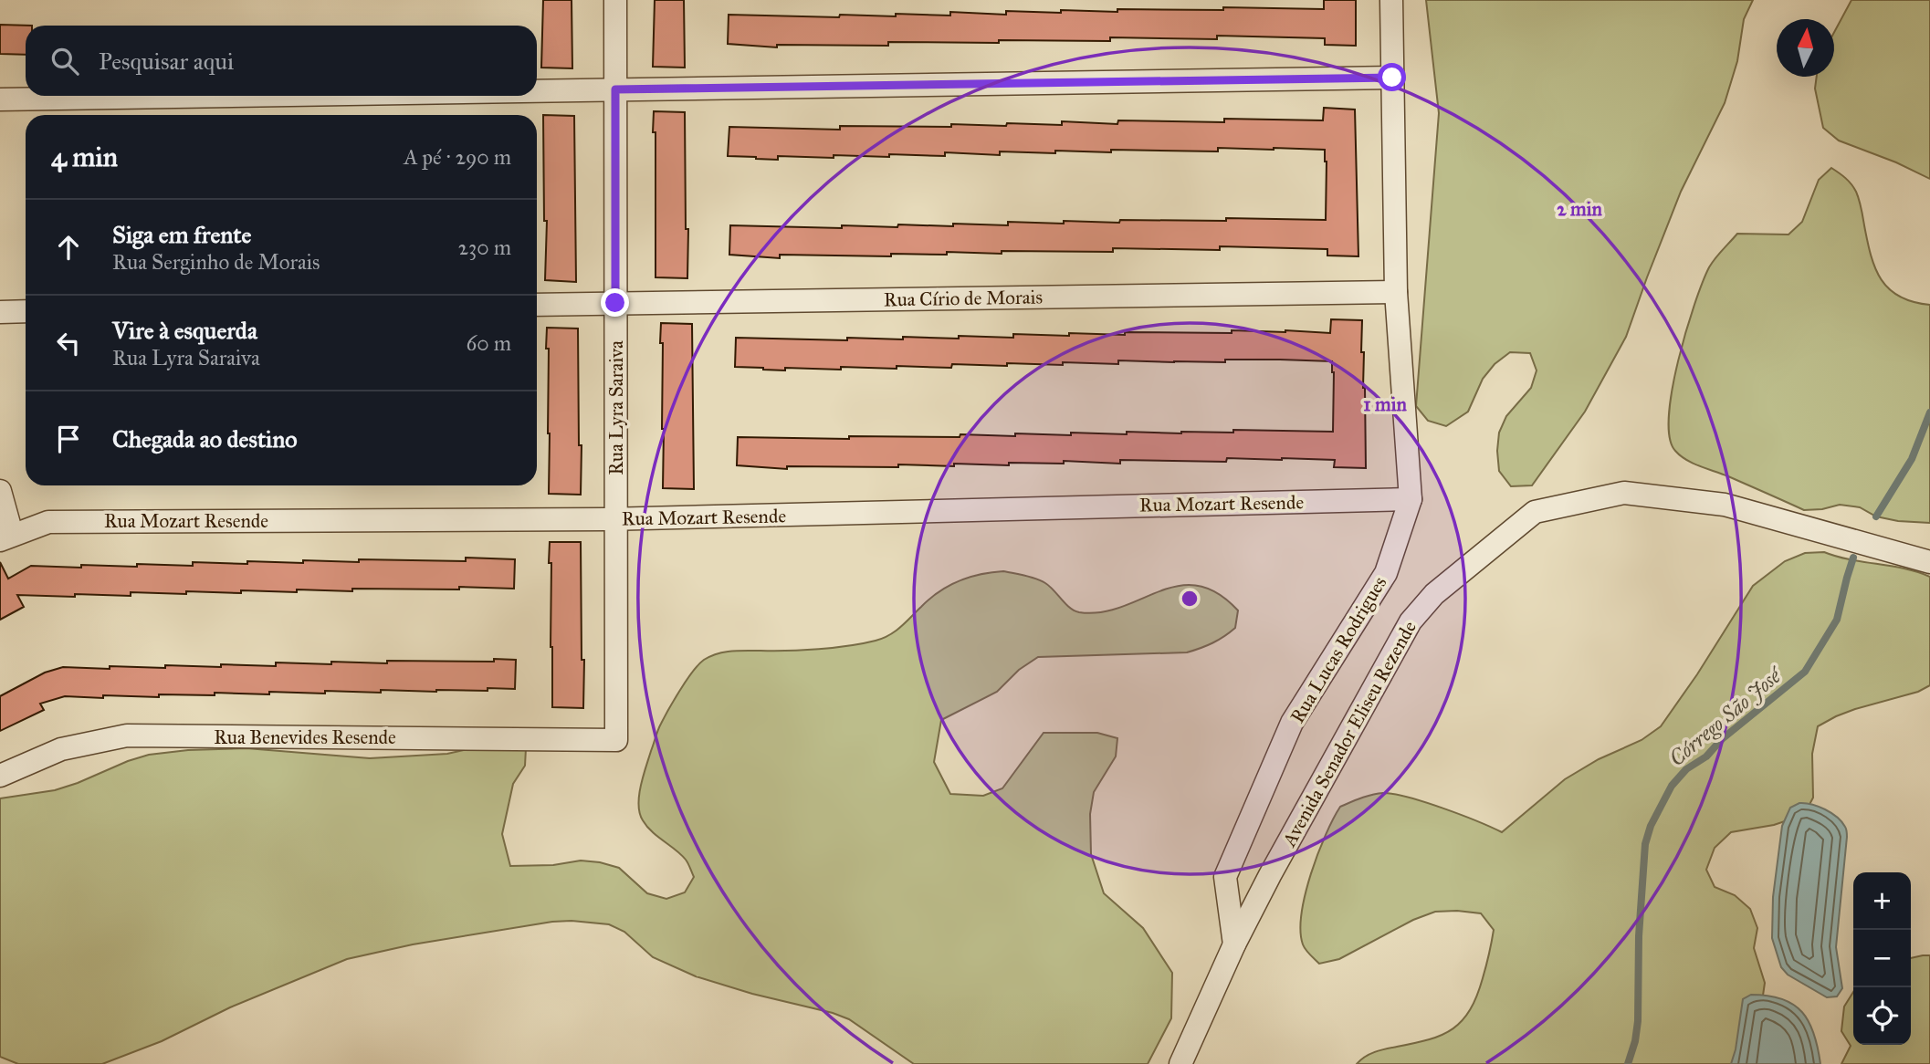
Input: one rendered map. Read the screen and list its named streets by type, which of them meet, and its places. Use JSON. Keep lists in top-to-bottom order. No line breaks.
{"streets":{"street":["Rua Círio de Morais","Rua Lyra Saraiva","Rua Mozart Resende","Rua Lucas Rodrigues","Avenida Senador Eliseu Rezende","Rua Benevides Resende"]},"crossings":[["Rua Círio de Morais","Rua Lyra Saraiva"],["Rua Círio de Morais","Rua Lucas Rodrigues"],["Rua Lyra Saraiva","Rua Mozart Resende"],["Rua Lyra Saraiva","Rua Benevides Resende"],["Rua Mozart Resende","Rua Lucas Rodrigues"],["Rua Lucas Rodrigues","Avenida Senador Eliseu Rezende"]],"water":["Córrego São José"],"north":"top","page":{"search":"Pesquisar aqui","heading":["4 min","A pé · 290 m"],"list":[["Siga em frente","Rua Serginho de Morais","230 m"],["Vire à esquerda","Rua Lyra Saraiva","60 m"],"Chegada ao destino"],"map_buttons":["+","−"]},"rings":["2 min","1 min"]}
